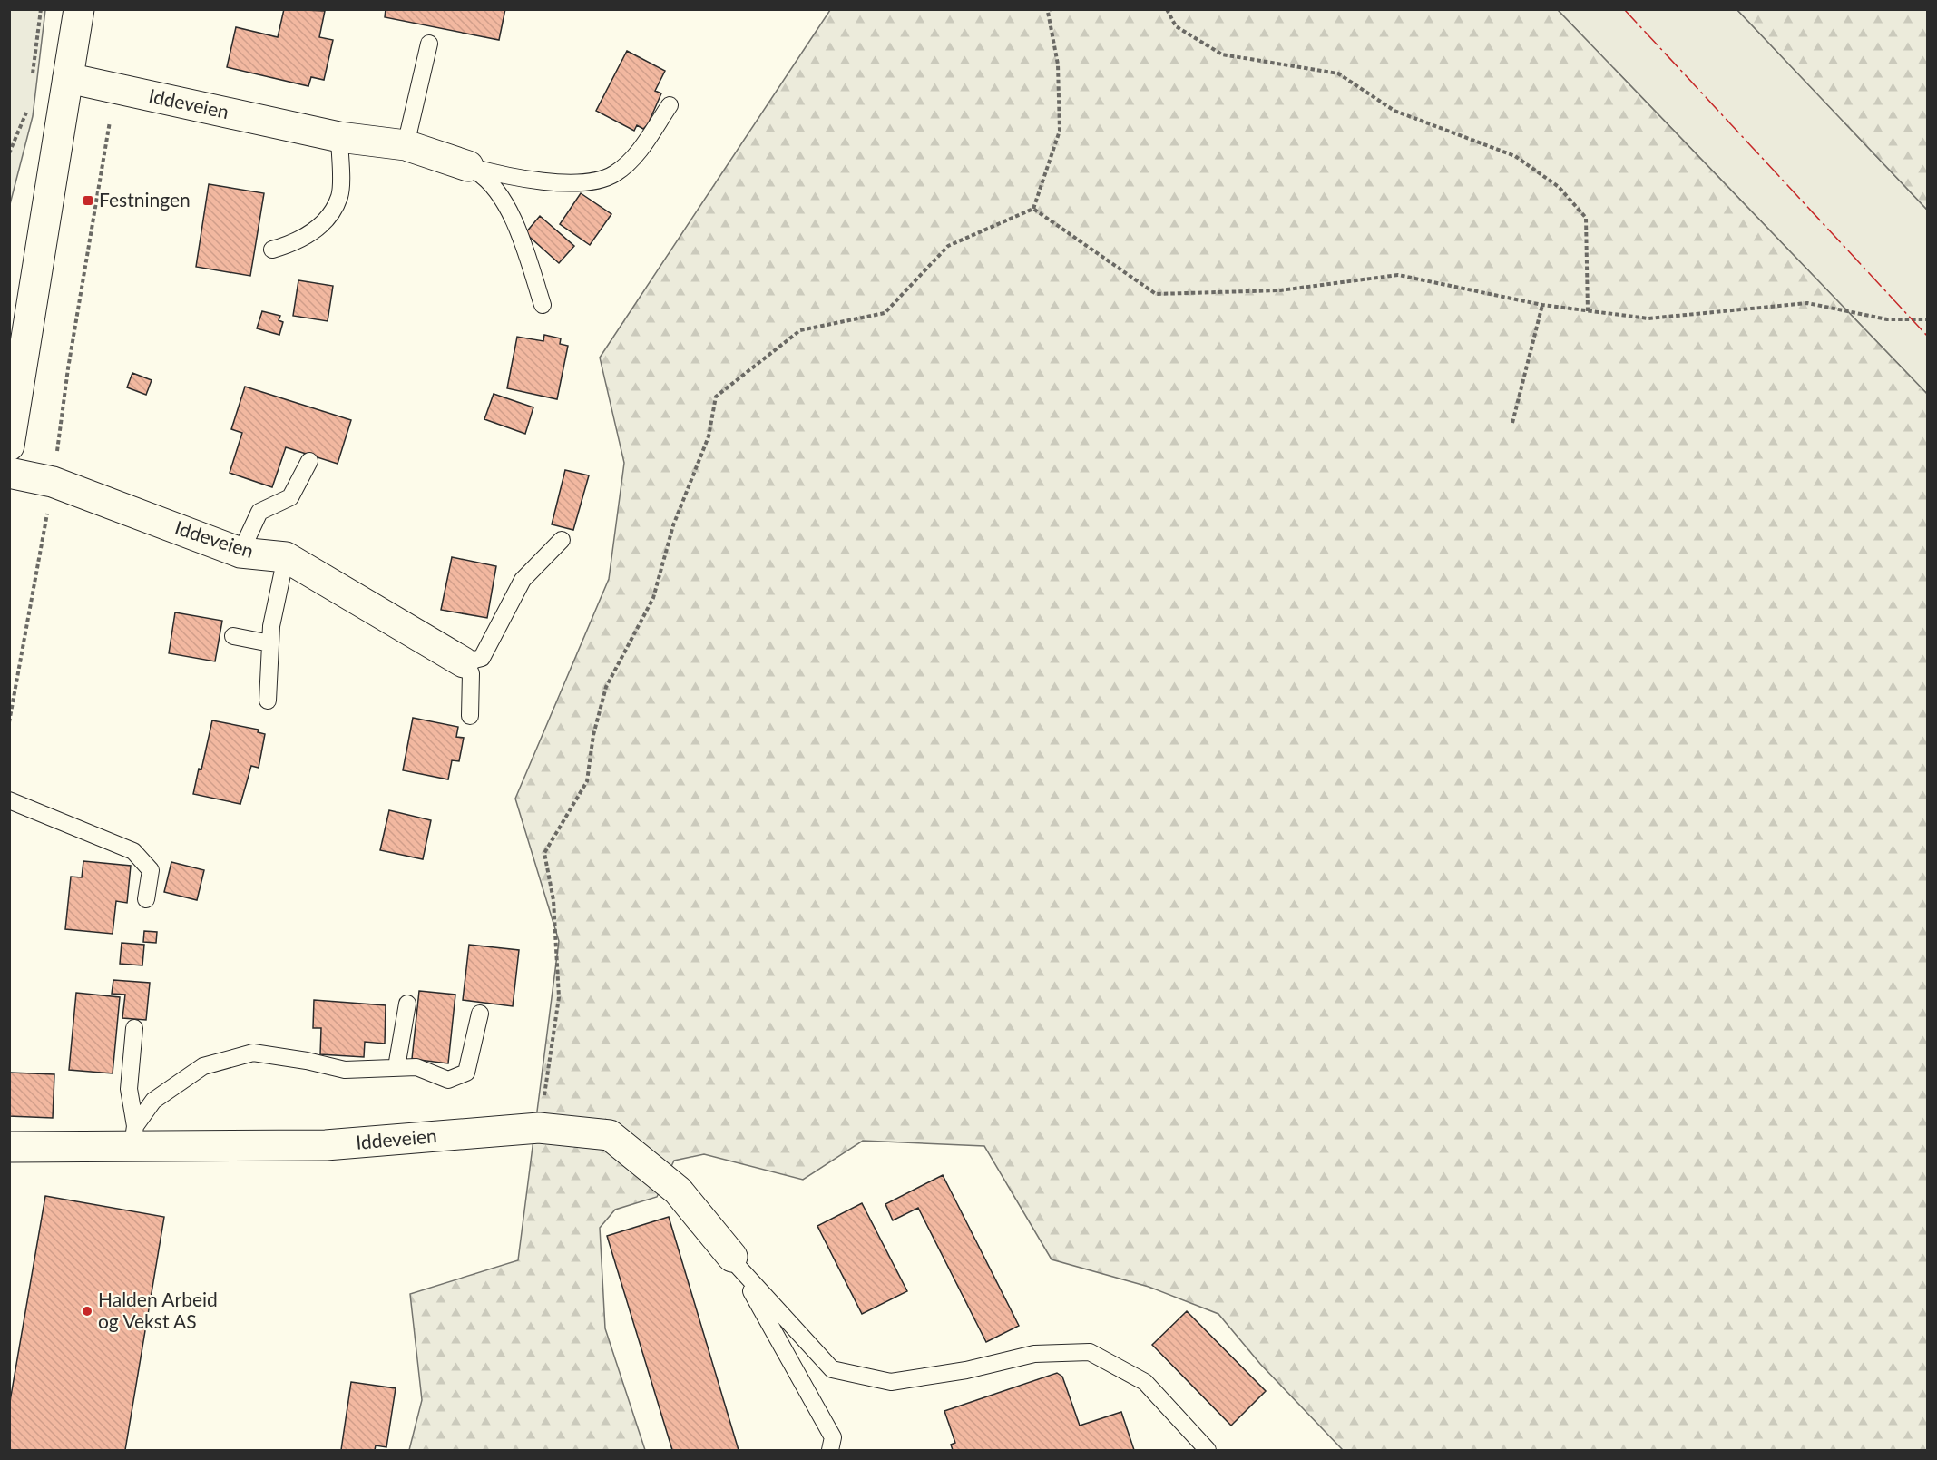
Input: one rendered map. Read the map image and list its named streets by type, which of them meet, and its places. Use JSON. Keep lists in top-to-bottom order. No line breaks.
{"streets":{"street":["Iddeveien"]},"places":{"transit":["Festningen"],"other":["Halden Arbeid og Vekst AS"]}}
